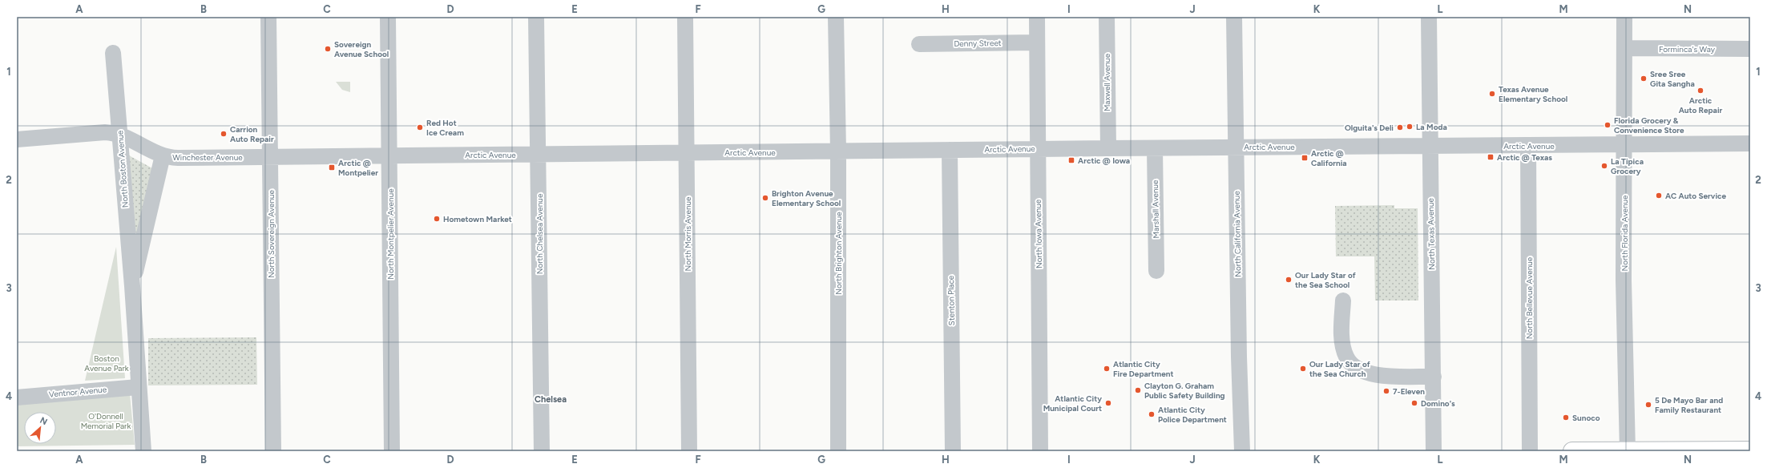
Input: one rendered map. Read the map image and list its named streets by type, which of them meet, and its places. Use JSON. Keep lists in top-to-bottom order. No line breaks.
{"streets":{"street":["Denny Street","Forminca's Way","Maxwell Avenue","Arctic Avenue","Winchester Avenue","North Boston Avenue","Marshall Avenue","North Florida Avenue","North Sovereign Avenue","North Montpelier Avenue","North Chelsea Avenue","North Morris Avenue","North Iowa Avenue","North California Avenue","North Texas Avenue","North Brighton Avenue","North Bellevue Avenue","Stenton Place","Ventnor Avenue"]},"crossings":[["Denny Street","North Iowa Avenue"],["Forminca's Way","North Florida Avenue"],["Maxwell Avenue","Arctic Avenue"],["Arctic Avenue","Winchester Avenue"],["Arctic Avenue","Marshall Avenue"],["Arctic Avenue","North Florida Avenue"],["Arctic Avenue","North Sovereign Avenue"],["Arctic Avenue","North Montpelier Avenue"],["Arctic Avenue","North Chelsea Avenue"],["Arctic Avenue","North Morris Avenue"],["Arctic Avenue","North Iowa Avenue"],["Arctic Avenue","North California Avenue"],["Arctic Avenue","North Texas Avenue"],["Arctic Avenue","North Brighton Avenue"],["Arctic Avenue","North Bellevue Avenue"],["Arctic Avenue","Stenton Place"],["Winchester Avenue","North Boston Avenue"],["Winchester Avenue","North Sovereign Avenue"],["North Boston Avenue","Ventnor Avenue"]],"districts":["Chelsea"],"parks":["Boston Avenue Park","O'Donnell Memorial Park"],"places":{"other":["Sovereign Avenue School","Sree Sree Gita Sangha","Arctic Auto Repair","Texas Avenue Elementary School","Florida Grocery & Convenience Store","La Moda","Red Hot Ice Cream","Olguita's Deli","Carrion Auto Repair","La Tipica Grocery","AC Auto Service","Brighton Avenue Elementary School","Hometown Market","Our Lady Star of the Sea School","Atlantic City Fire Department","Our Lady Star of the Sea Church","Clayton G. Graham Public Safety Building","7-Eleven","Atlantic City Municipal Court","Domino's","5 De Mayo Bar and Family Restaurant","Atlantic City Police Department","Sunoco"],"transit":["Arctic @ Texas","Arctic @ California","Arctic @ Iowa","Arctic @ Montpelier"]},"north":"top right","grid":{"columns":["A","B","C","D","E","F","G","H","I","J","K","L","M","N"],"rows":["1","2","3","4"]}}
